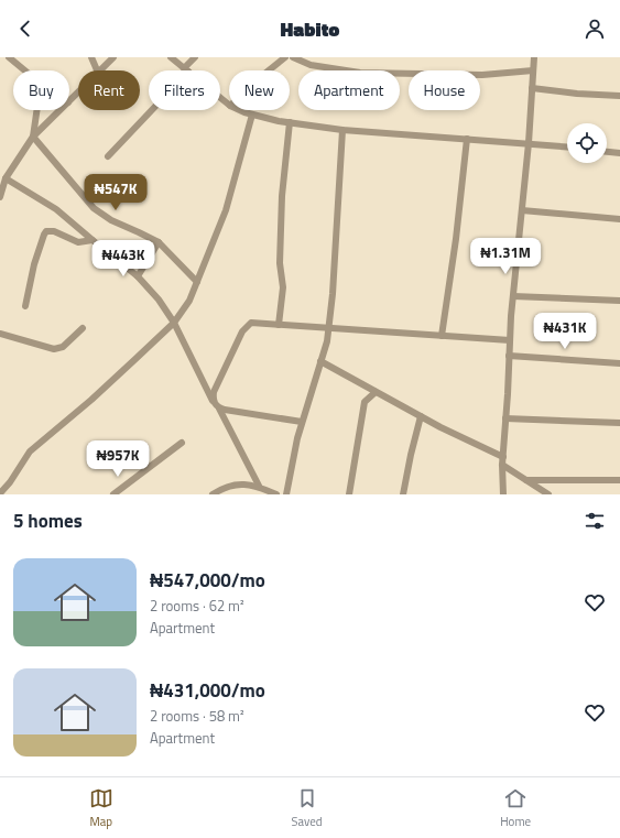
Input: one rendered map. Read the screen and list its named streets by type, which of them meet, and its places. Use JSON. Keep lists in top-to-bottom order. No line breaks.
{"page":{"header":"Habito","chip":["Buy","Rent","Filters","New","Apartment","House"],"price":["₦547K","₦1.31M","₦443K","₦431K","₦957K"],"heading":"5 homes","list":[{"name":"₦547,000/mo","note":"2 rooms · 62 m² · Apartment"},{"name":"₦431,000/mo","note":"2 rooms · 58 m² · Apartment"}],"tabs":["Map","Saved","Home"]}}
